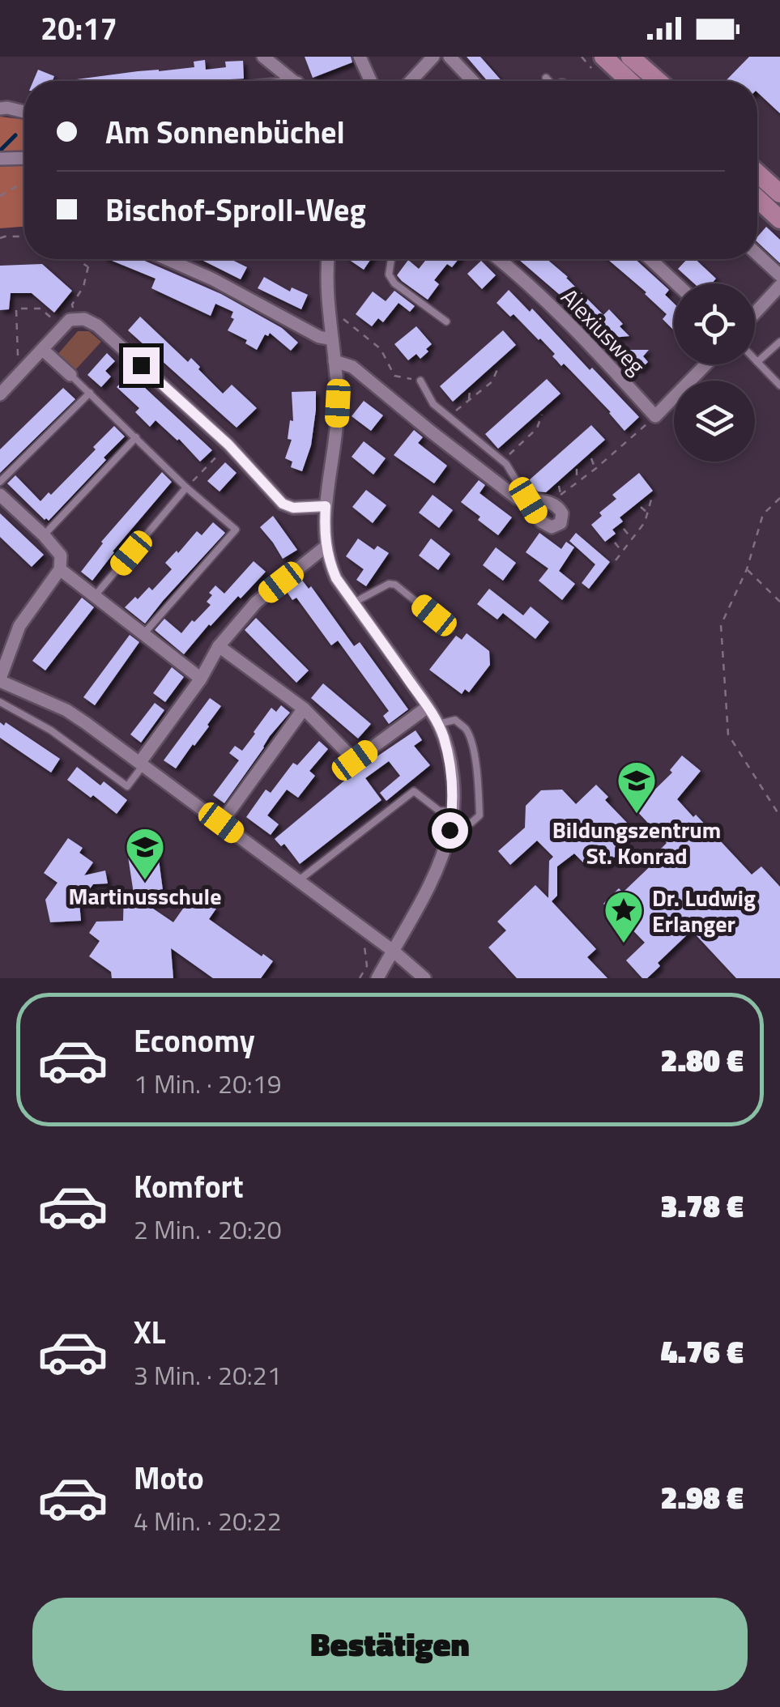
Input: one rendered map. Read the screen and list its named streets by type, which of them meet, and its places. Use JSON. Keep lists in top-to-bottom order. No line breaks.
{"streets":{"street":["Alexiusweg"]},"places":{"school or university":["Bildungszentrum St. Konrad","Martinusschule"],"place":["Dr. Ludwig Erlanger"]},"page":{"status":"20:17","banner":["Am Sonnenbüchel","Bischof-Sproll-Weg"],"list":[{"name":"Economy","note":"1 Min. · 20:19","value":"2.80 €"},{"name":"Komfort","note":"2 Min. · 20:20","value":"3.78 €"},{"name":"XL","note":"3 Min. · 20:21","value":"4.76 €"},{"name":"Moto","note":"4 Min. · 20:22","value":"2.98 €"}],"buttons":"Bestätigen"}}
